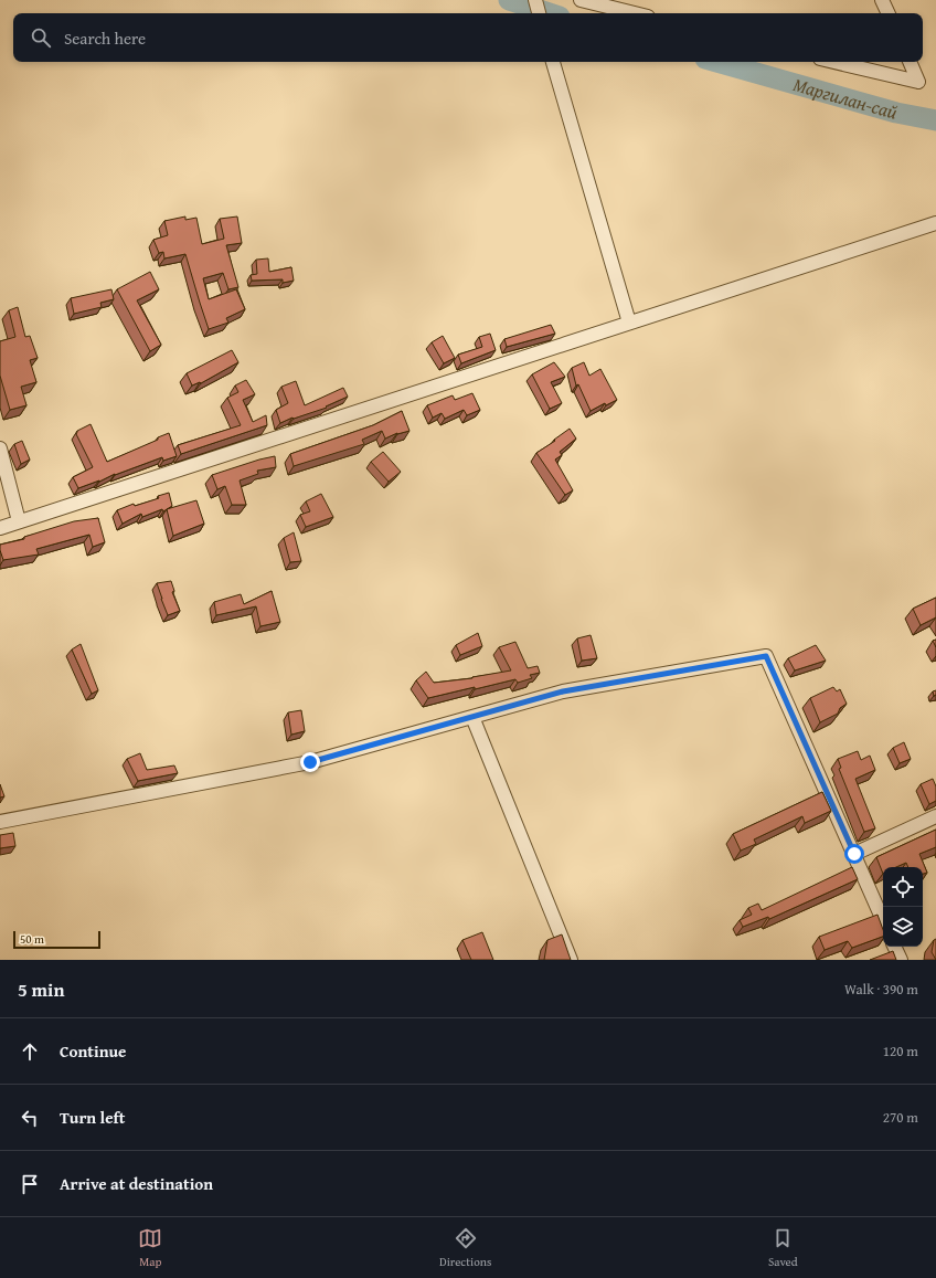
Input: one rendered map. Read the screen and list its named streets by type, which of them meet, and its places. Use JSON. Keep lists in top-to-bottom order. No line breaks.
{"water":["Маргилан-сай"],"scale_bar":"50 m","page":{"search":"Search here","scale":"50 m","heading":["5 min","Walk · 390 m"],"list":[["Continue","120 m"],["Turn left","270 m"],"Arrive at destination"],"nav":["Map","Directions","Saved"]}}
